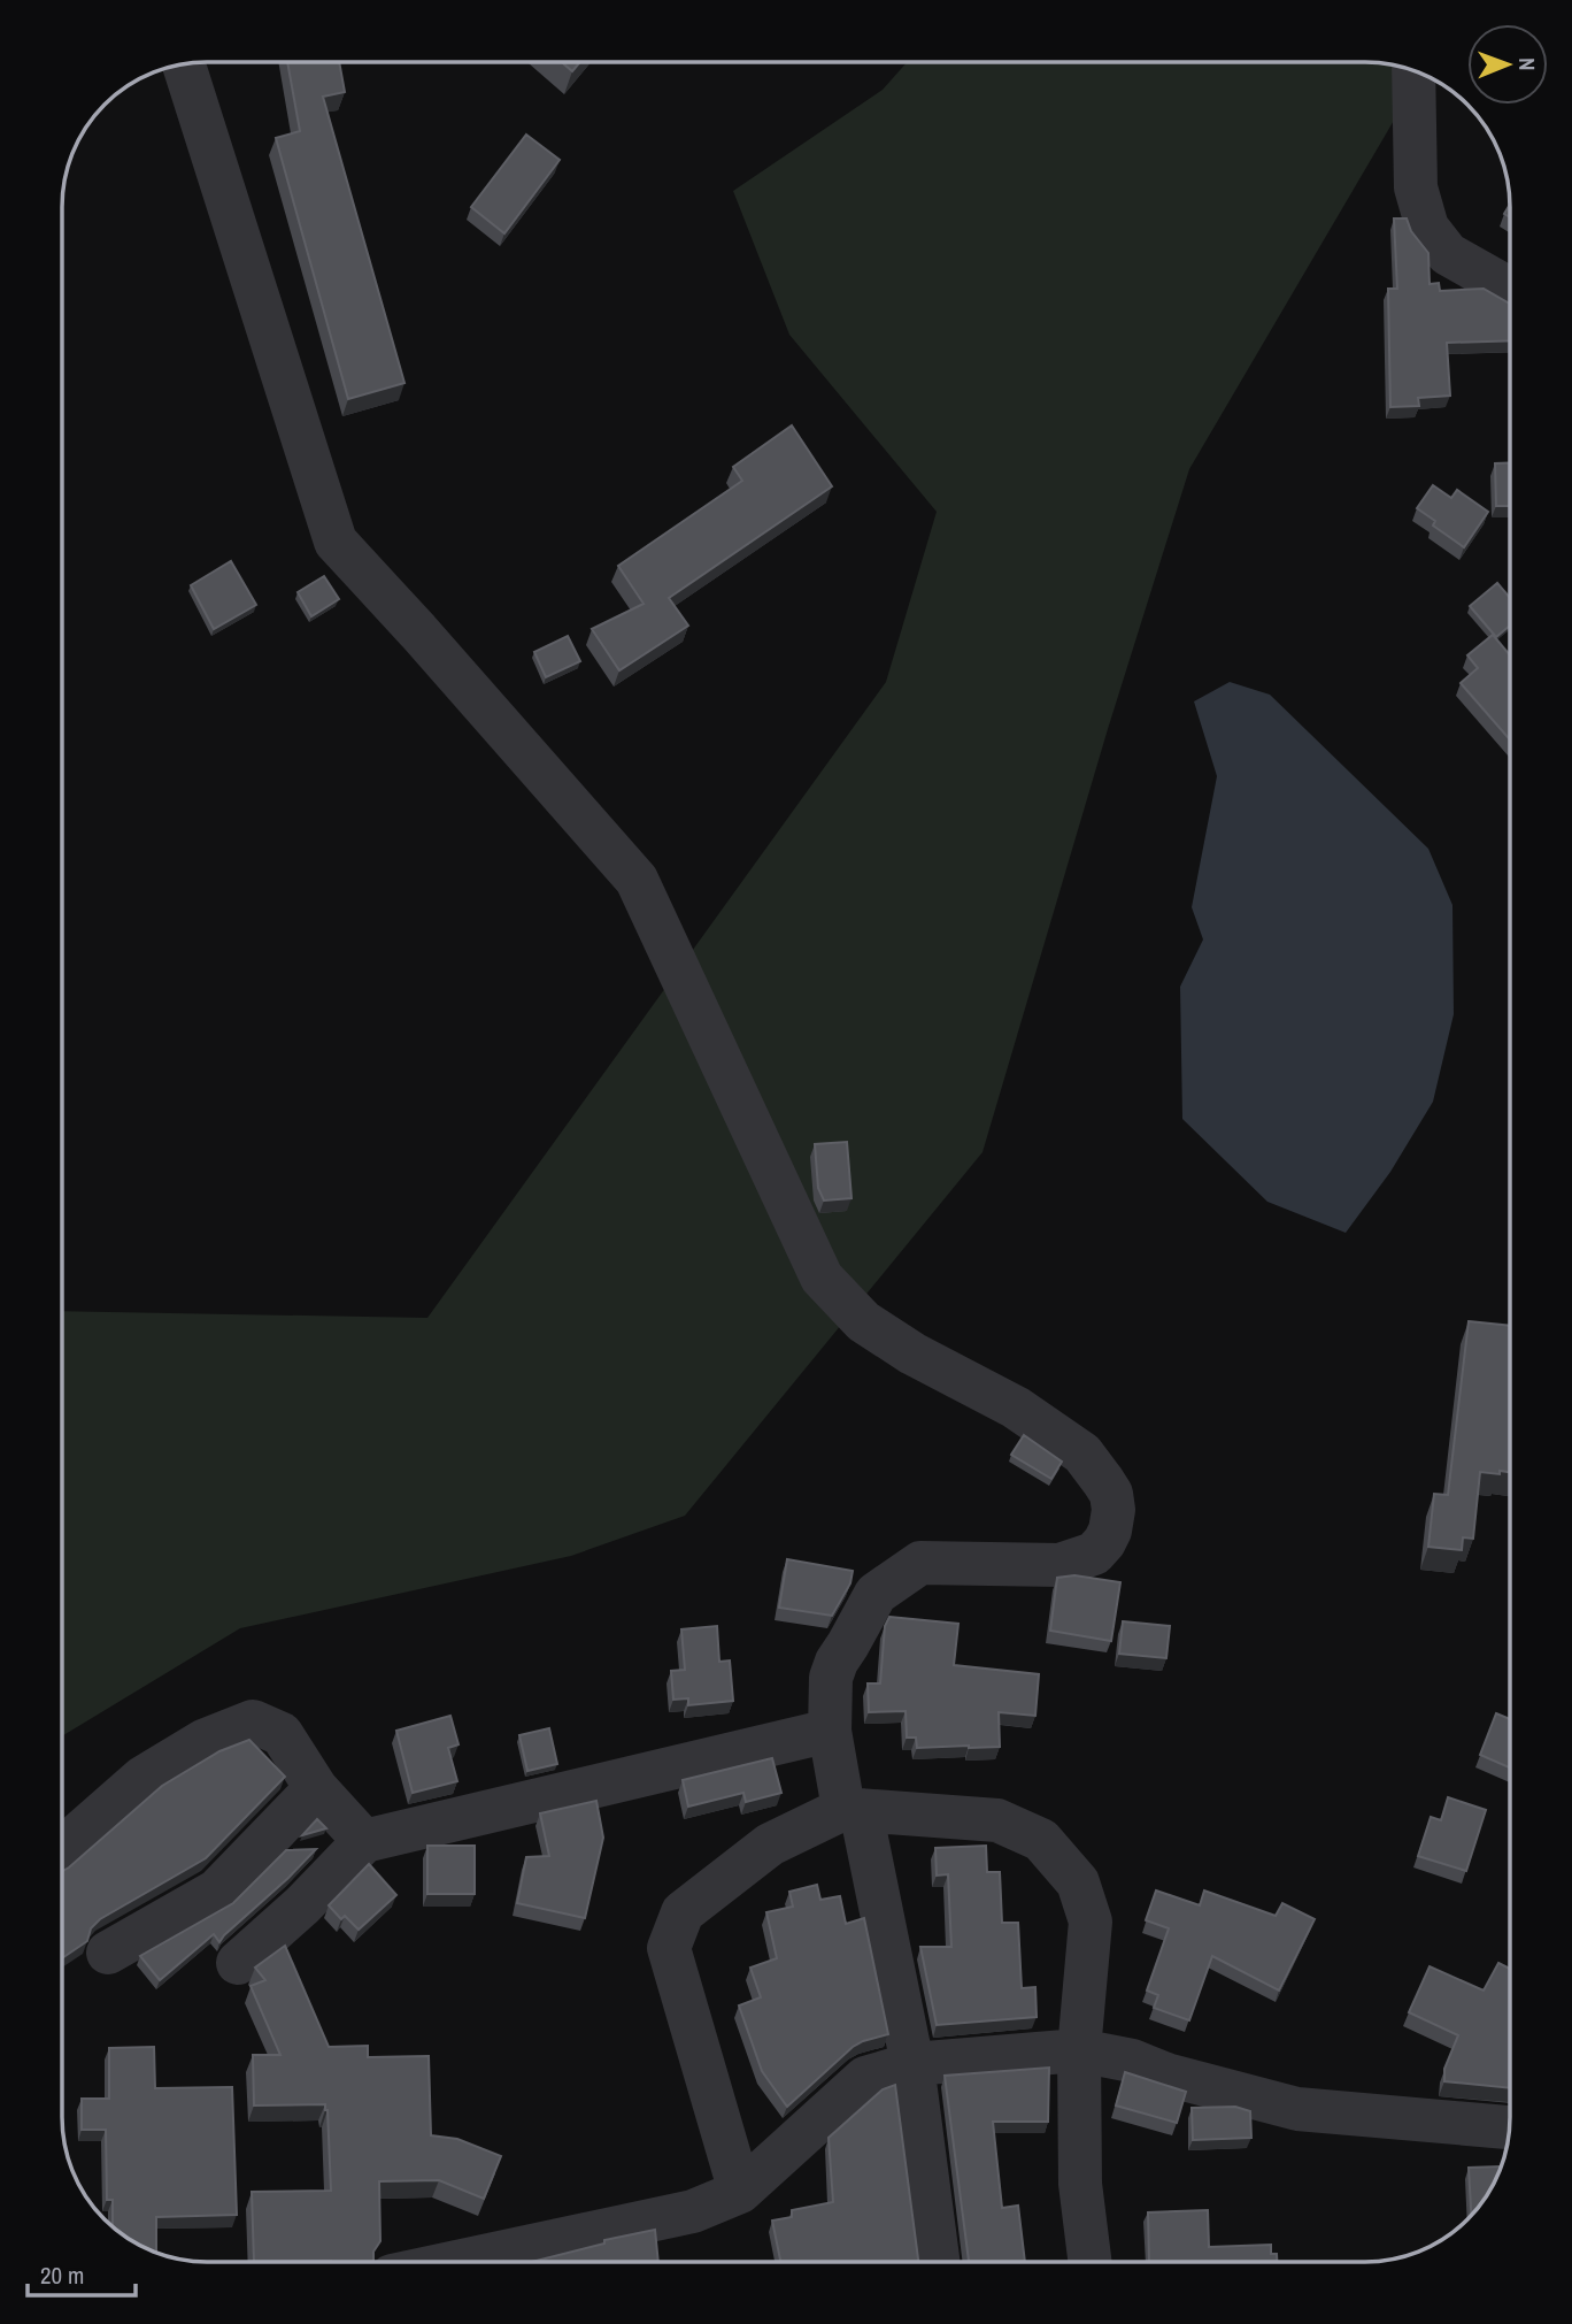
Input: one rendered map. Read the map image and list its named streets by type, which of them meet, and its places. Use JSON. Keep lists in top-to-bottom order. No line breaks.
{"scale_bar":"20 m","north":"right"}
